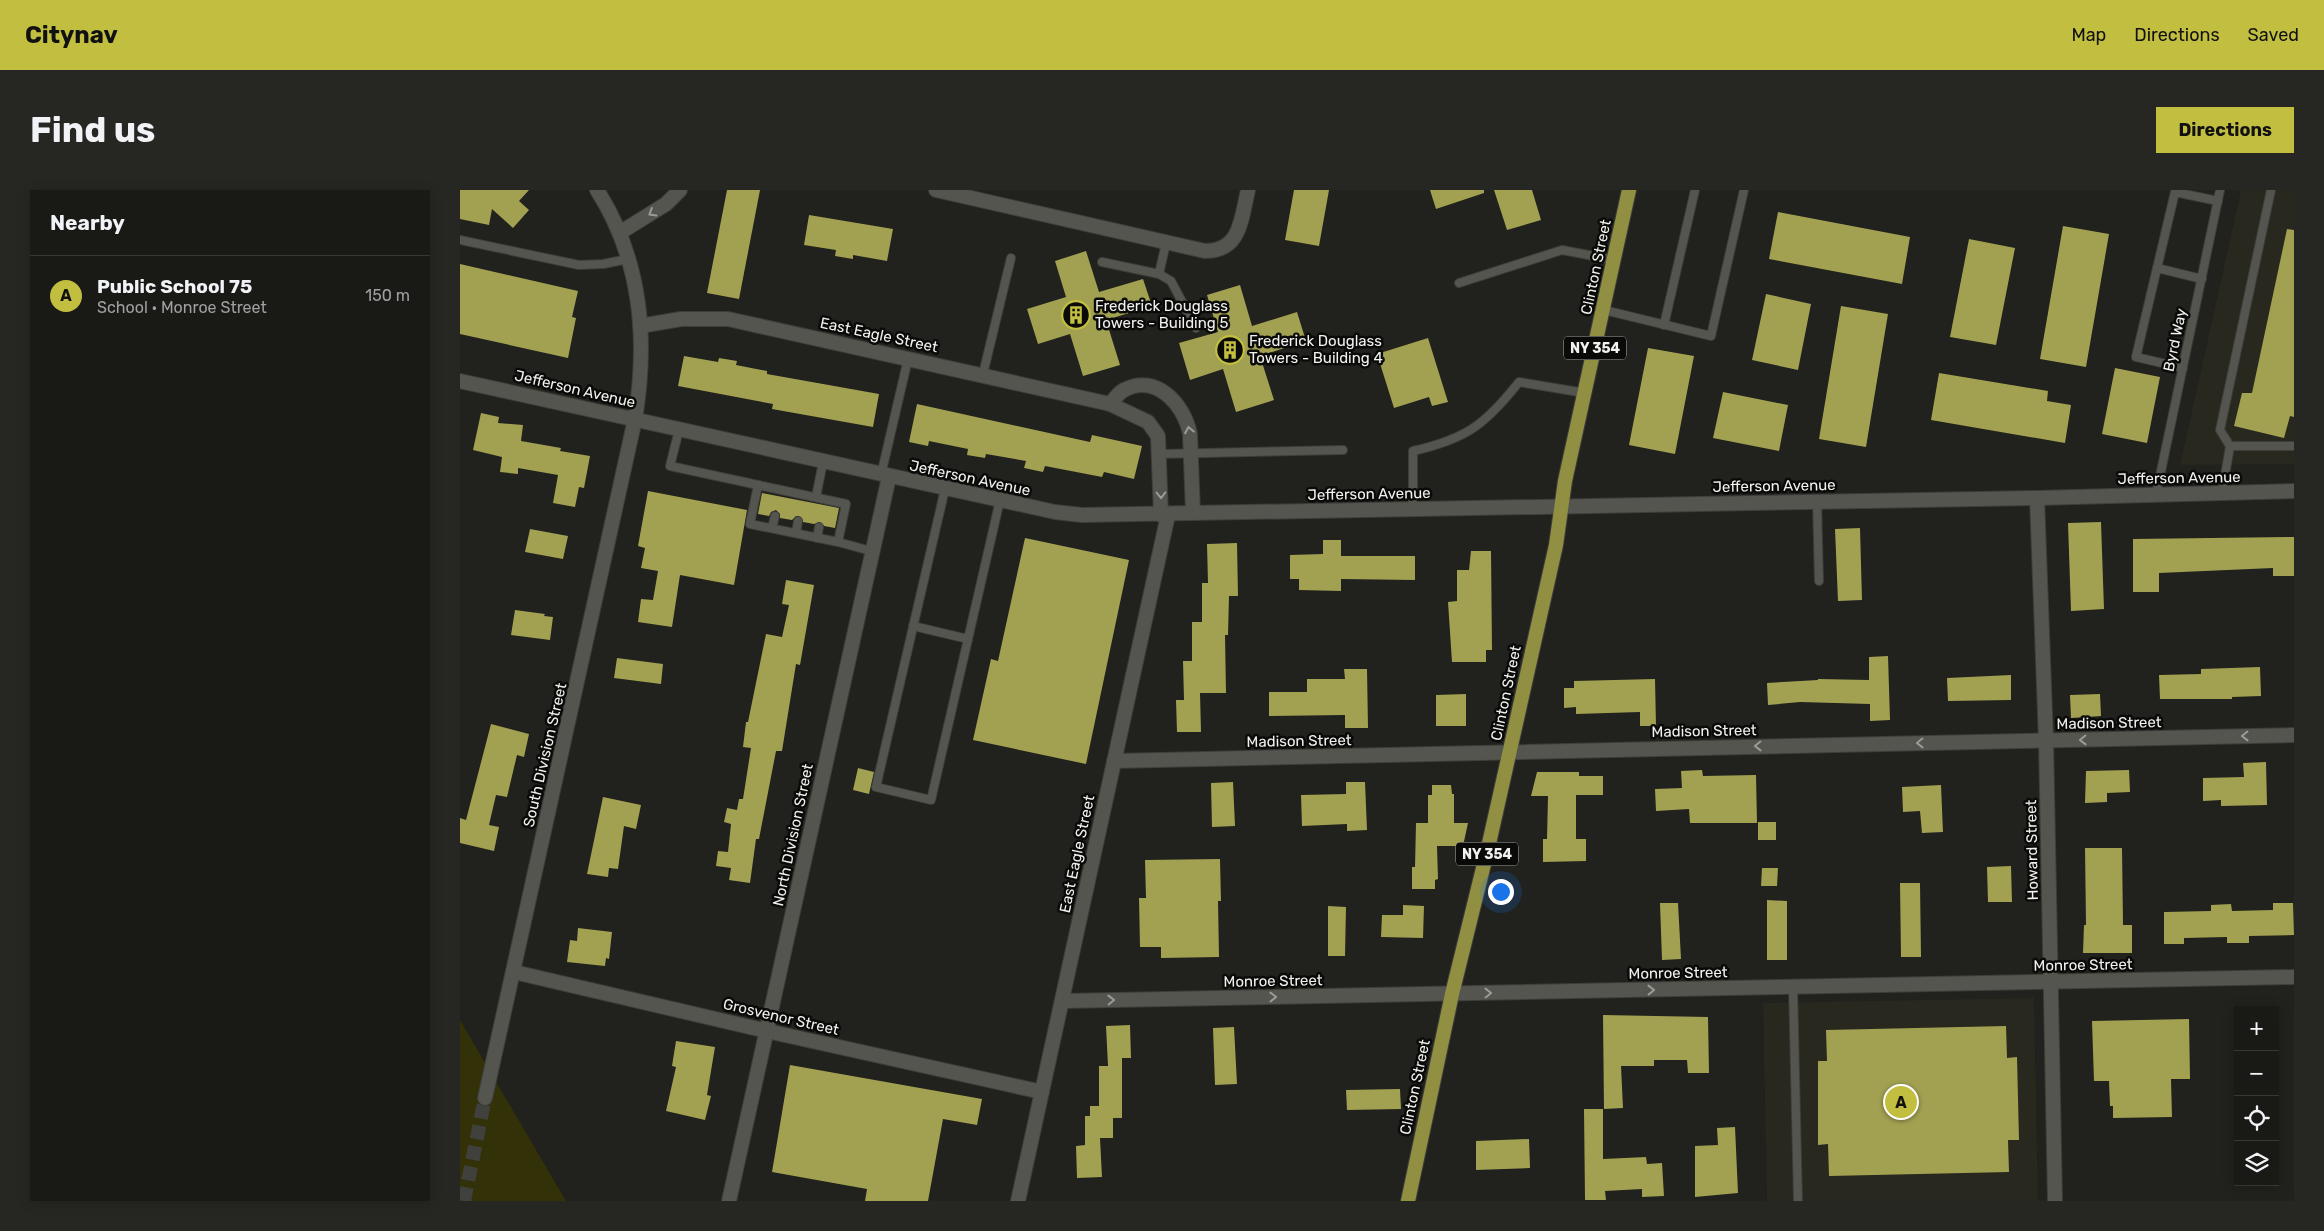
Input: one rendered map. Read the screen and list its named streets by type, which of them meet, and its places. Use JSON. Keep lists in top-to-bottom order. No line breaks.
{"streets":{"main road":["Clinton Street","NY 354"],"street":["East Eagle Street","Jefferson Avenue","Madison Street","South Division Street","North Division Street","Howard Street","Monroe Street","Grosvenor Street"],"lane":["Byrd Way"]},"crossings":[["Clinton Street","Jefferson Avenue"],["Clinton Street","Madison Street"],["Clinton Street","Monroe Street"],["East Eagle Street","Jefferson Avenue"],["East Eagle Street","Madison Street"],["East Eagle Street","South Division Street"],["East Eagle Street","Monroe Street"],["East Eagle Street","Grosvenor Street"],["Byrd Way","Jefferson Avenue"],["Jefferson Avenue","South Division Street"],["Jefferson Avenue","North Division Street"],["Jefferson Avenue","Howard Street"],["Madison Street","Howard Street"],["South Division Street","Grosvenor Street"],["North Division Street","Grosvenor Street"],["Howard Street","Monroe Street"]],"one_way":["Madison Street","Monroe Street"],"places":{"building":["Frederick Douglass Towers - Building 5","Frederick Douglass Towers - Building 4"]},"page":{"header":"Citynav","nav":["Map","Directions","Saved"],"buttons":"Directions","title":"Find us","heading":"Nearby","list":[{"mark":"A","name":"Public School 75","note":"School · Monroe Street","value":"150 m"}],"map_buttons":["+","−"],"pins":"A"}}
